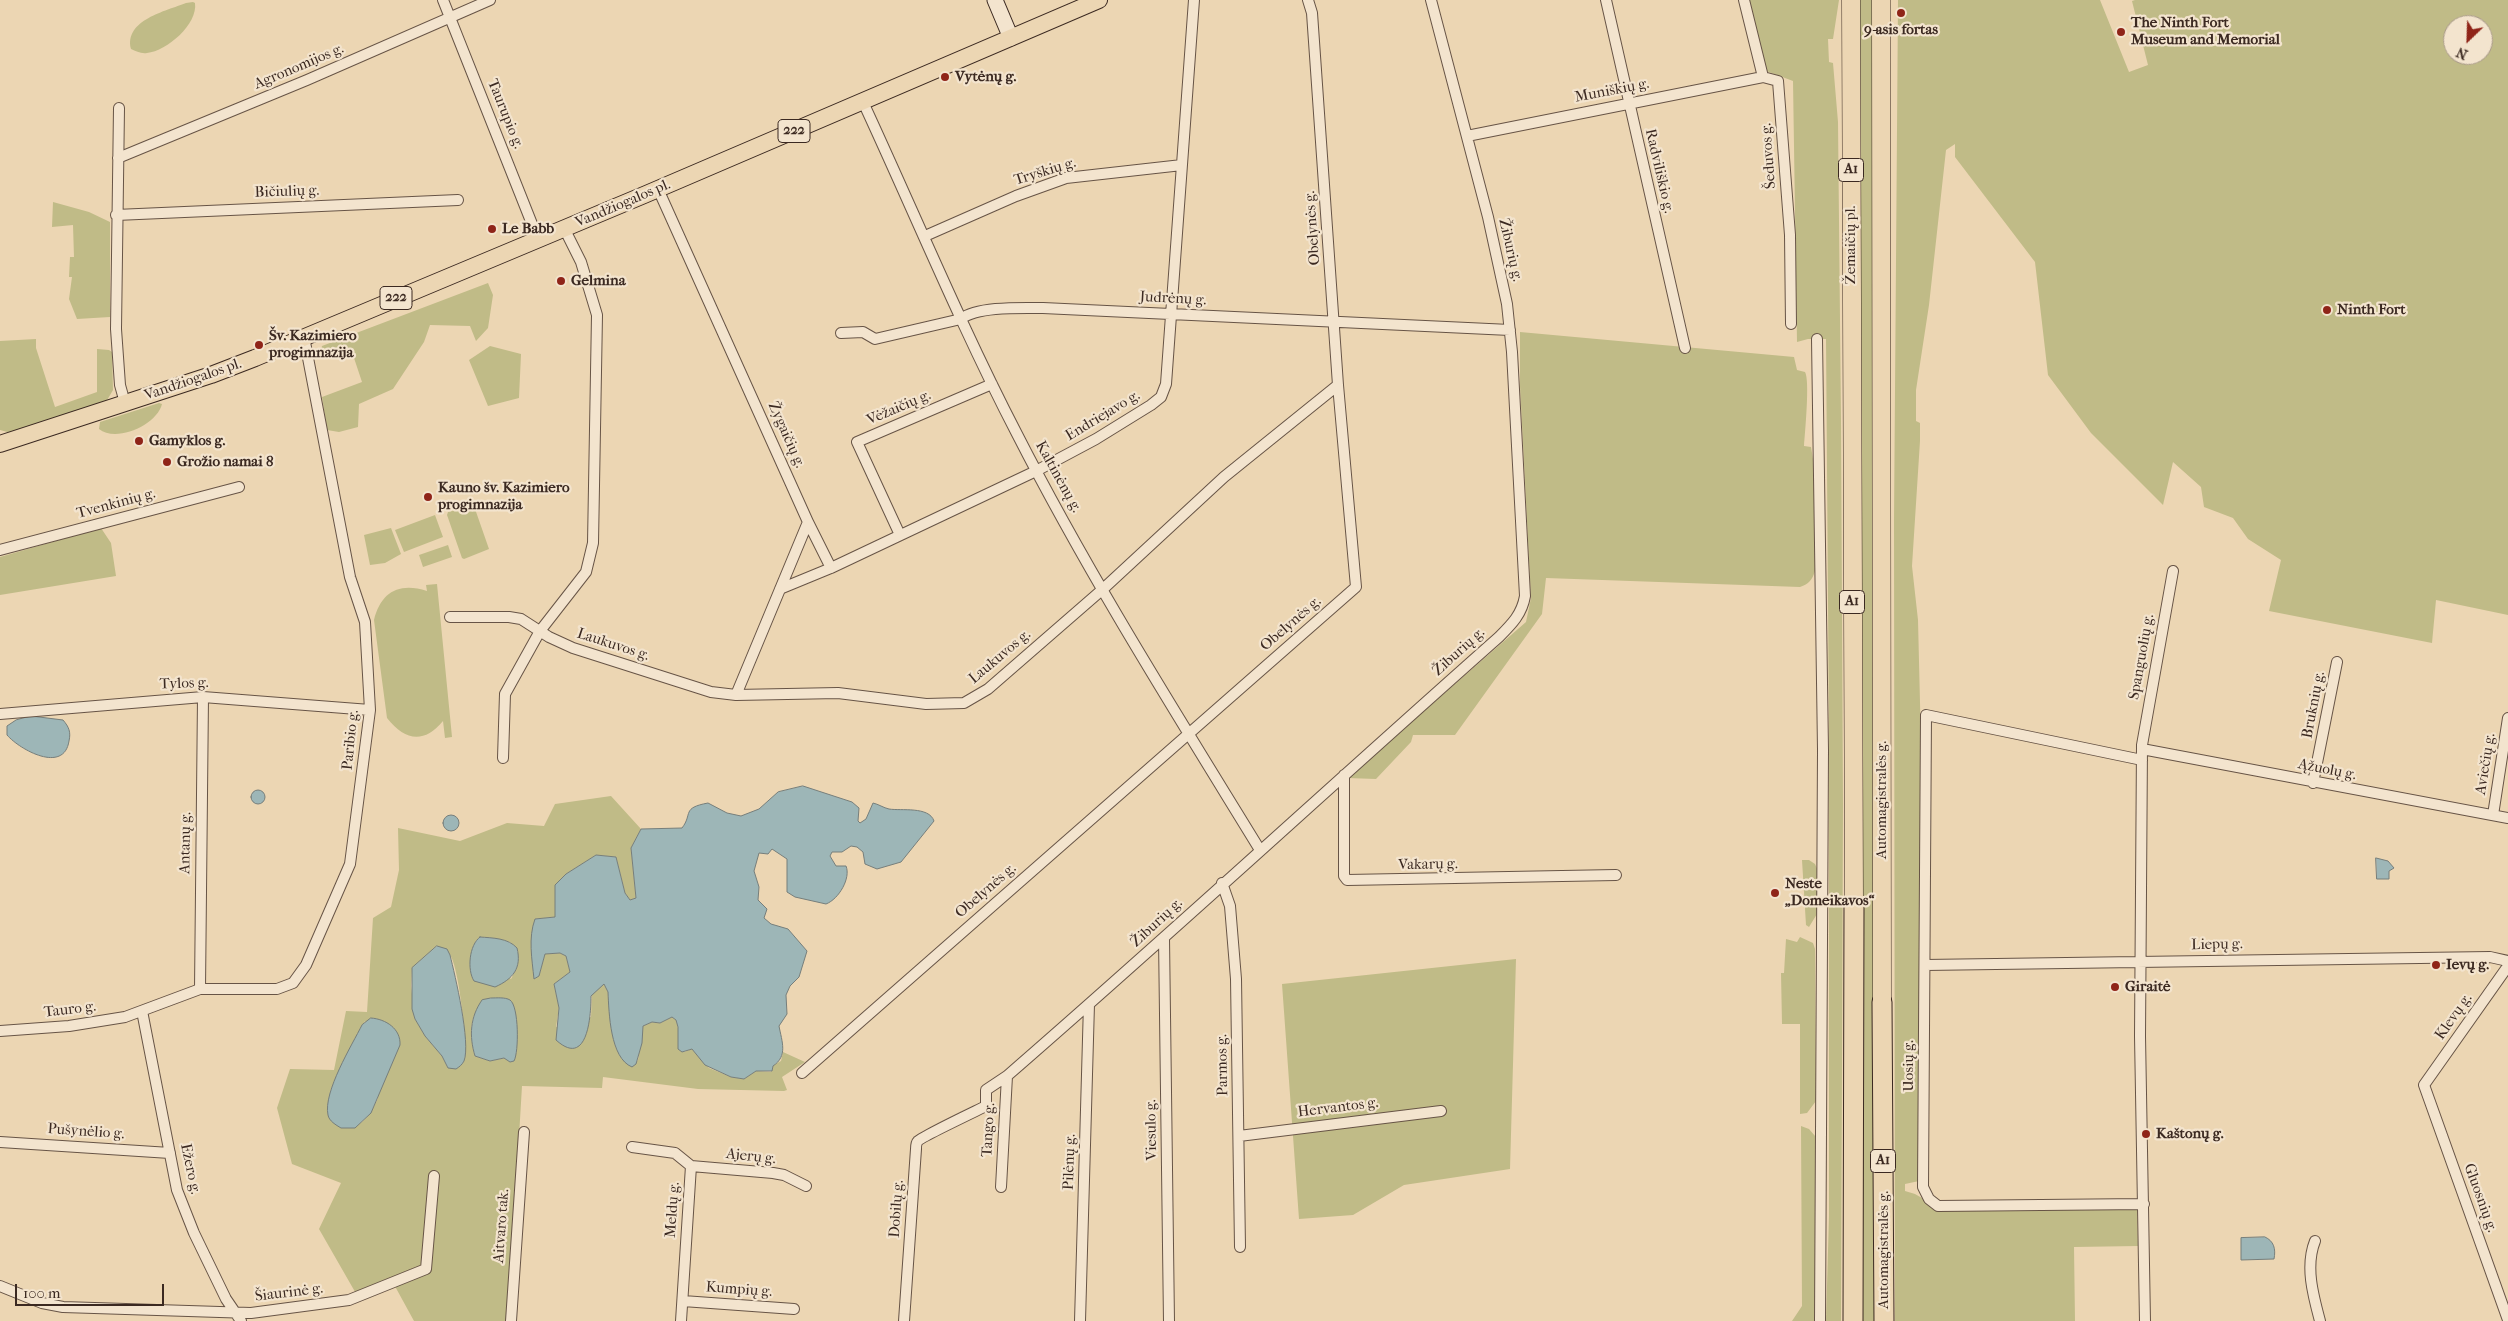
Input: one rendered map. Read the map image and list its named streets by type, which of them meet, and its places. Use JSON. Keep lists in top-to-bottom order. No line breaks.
{"streets":{"highway":["A1","Žemaičių pl.","Automagistralės g."],"main road":["222","Vandžiogalos pl."],"street":["Agronomijos g.","Muniškių g.","Taurupio g.","Šeduvos g.","Radviliškio g.","Tryškių g.","Bičiulių g.","Obelynės g.","Žiburių g.","Judrėnų g.","Vėžaičių g.","Endriejavo g.","Žygaičių g.","Kaltinėnų g.","Tvenkinių g.","Laukuvos g.","Spanguolių g.","Tylos g.","Bruknių g.","Paribio g.","Aviečių g.","Ąžuolų g.","Antanų g.","Vakarų g.","Liepų g.","Tauro g.","Klevų g.","Parmos g.","Uosių g.","Hervantos g.","Tango g.","Viesulo g.","Pušynėlio g.","Ajerų g.","Pilėnų g.","Ežero g.","Gluosnių g.","Dobilų g.","Meldų g.","Aitvaro tak.","Kumpių g.","Šiaurinė g."]},"crossings":[["Agronomijos g.","Taurupio g."],["Muniškių g.","Šeduvos g."],["Muniškių g.","Radviliškio g."],["Muniškių g.","Žiburių g."],["Taurupio g.","Vandžiogalos pl."],["Tryškių g.","Endriejavo g."],["Tryškių g.","Kaltinėnų g."],["Vandžiogalos pl.","Žygaičių g."],["Vandžiogalos pl.","Kaltinėnų g."],["Vandžiogalos pl.","Paribio g."],["Obelynės g.","Judrėnų g."],["Obelynės g.","Kaltinėnų g."],["Obelynės g.","Laukuvos g."],["Žemaičių pl.","Automagistralės g."],["Žiburių g.","Judrėnų g."],["Žiburių g.","Kaltinėnų g."],["Žiburių g.","Vakarų g."],["Žiburių g.","Parmos g."],["Žiburių g.","Tango g."],["Žiburių g.","Viesulo g."],["Žiburių g.","Pilėnų g."],["Žiburių g.","Dobilų g."],["Judrėnų g.","Endriejavo g."],["Judrėnų g.","Kaltinėnų g."],["Vėžaičių g.","Endriejavo g."],["Vėžaičių g.","Kaltinėnų g."],["Endriejavo g.","Žygaičių g."],["Endriejavo g.","Kaltinėnų g."],["Kaltinėnų g.","Laukuvos g."],["Spanguolių g.","Ąžuolų g."],["Tylos g.","Paribio g."],["Tylos g.","Antanų g."],["Bruknių g.","Ąžuolų g."],["Paribio g.","Antanų g."],["Paribio g.","Tauro g."],["Paribio g.","Ežero g."],["Aviečių g.","Ąžuolų g."],["Liepų g.","Uosių g."],["Tauro g.","Ežero g."],["Klevų g.","Gluosnių g."],["Parmos g.","Hervantos g."],["Pušynėlio g.","Ežero g."],["Ajerų g.","Meldų g."],["Ežero g.","Šiaurinė g."],["Meldų g.","Kumpių g."]],"places":["9-asis fortas","The Ninth Fort Museum and Memorial","Vytėnų g.","Le Babb","Gelmina","Ninth Fort","Šv. Kazimiero progimnazija","Gamyklos g.","Grožio namai 8","Kauno šv. Kazimiero progimnazija","Neste „Domeikavos“","Ievų g.","Giraitė","Kaštonų g."],"scale_bar":"100 m","north":"bottom left"}
